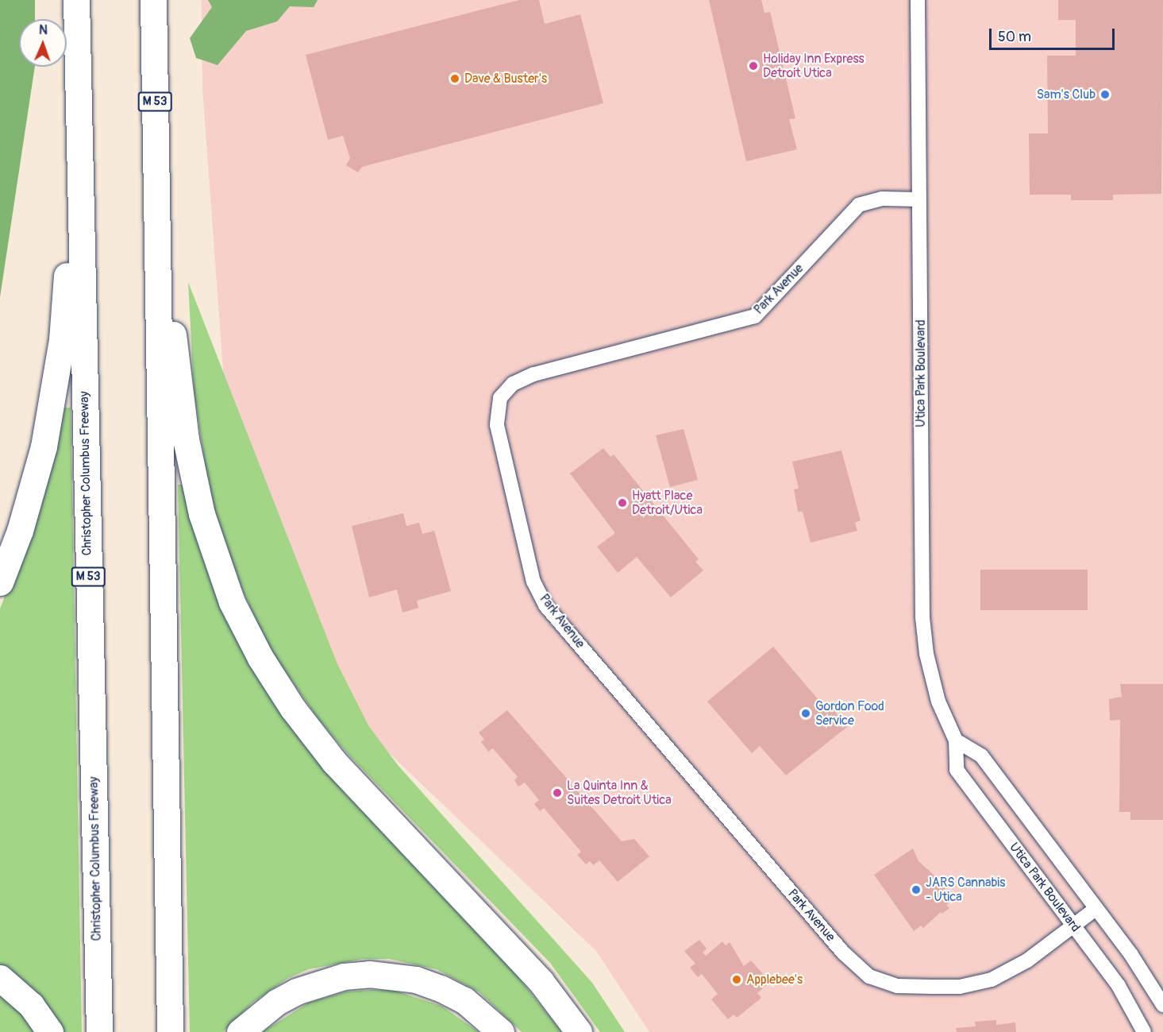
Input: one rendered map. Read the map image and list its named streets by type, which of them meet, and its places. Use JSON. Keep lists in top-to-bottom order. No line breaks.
{"streets":{"highway":["M 53","Christopher Columbus Freeway"],"street":["Park Avenue","Utica Park Boulevard"]},"crossings":[["Park Avenue","Utica Park Boulevard"]],"places":["Holiday Inn Express Detroit Utica","Dave & Buster's","Sam's Club","Hyatt Place Detroit/Utica","Gordon Food Service","La Quinta Inn & Suites Detroit Utica","JARS Cannabis - Utica","Applebee's"],"scale_bar":"50 m","north":"top"}
